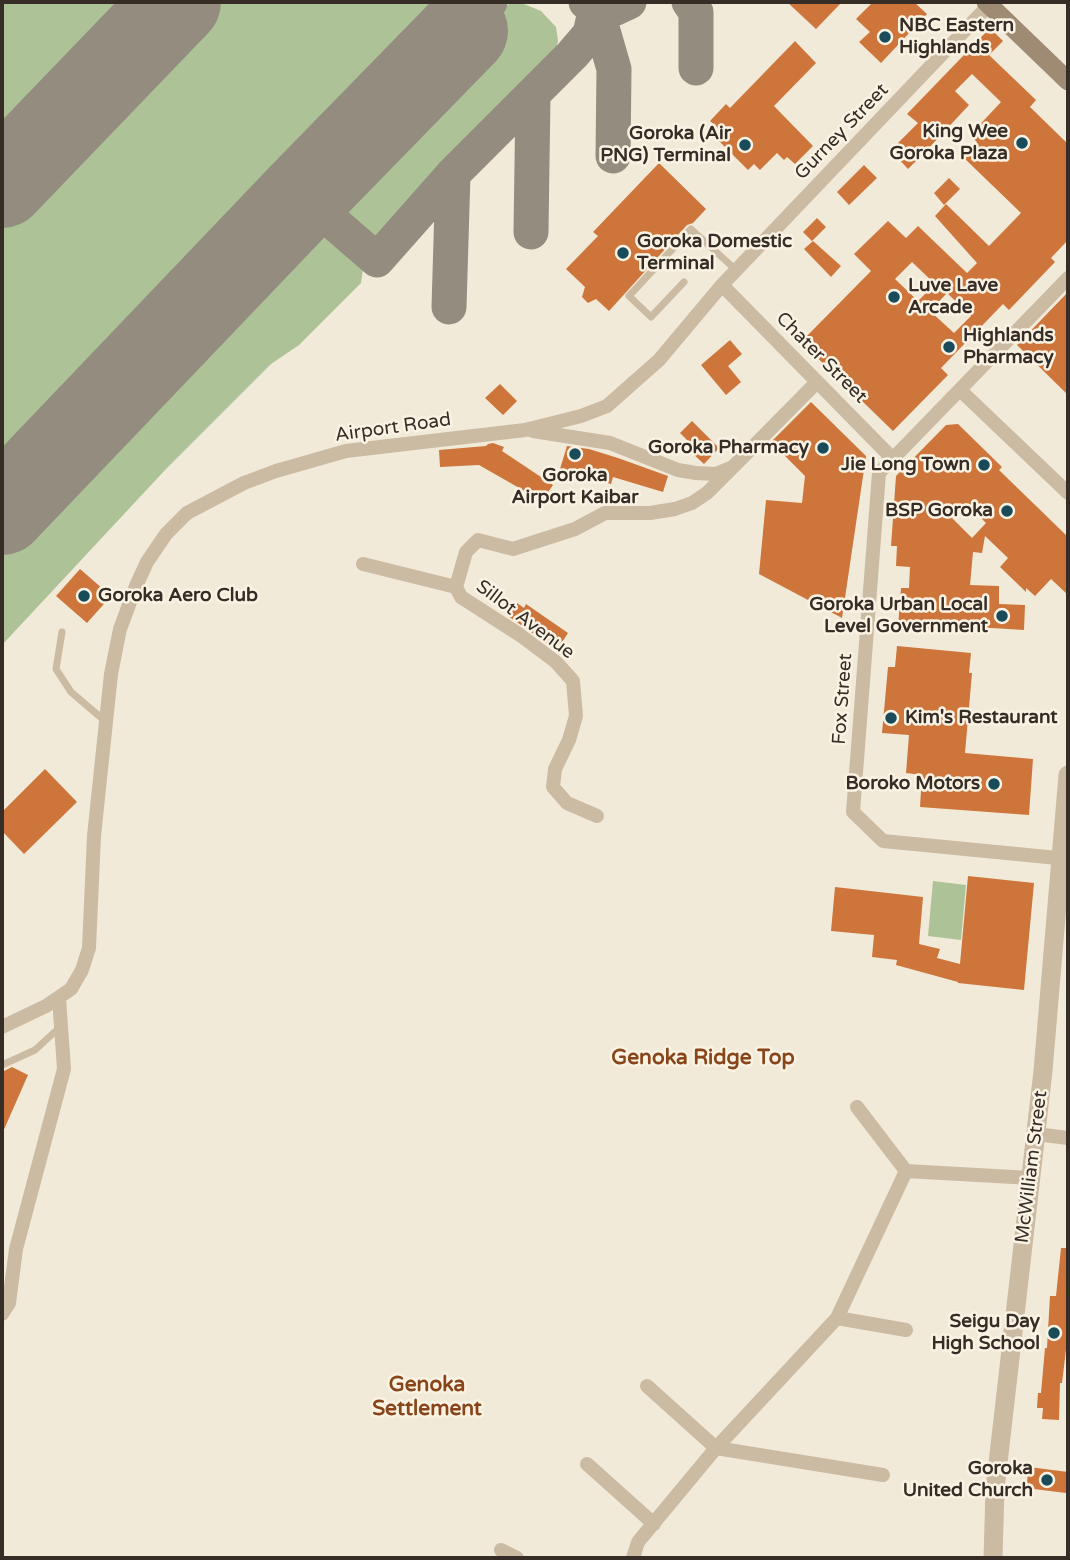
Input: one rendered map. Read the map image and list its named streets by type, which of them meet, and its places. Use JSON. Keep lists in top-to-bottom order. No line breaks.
{"streets":{"street":["Gurney Street","Chater Street","Airport Road","Sillot Avenue","Fox Street","McWilliam Street"]},"crossings":[["Gurney Street","Chater Street"],["Gurney Street","Airport Road"],["Chater Street","Airport Road"],["Chater Street","Fox Street"],["Fox Street","McWilliam Street"]],"districts":["Genoka Ridge Top","Genoka Settlement"],"places":["NBC Eastern Highlands","King Wee Goroka Plaza","Goroka (Air PNG) Terminal","Goroka Domestic Terminal","Luve Lave Arcade","Highlands Pharmacy","Goroka Pharmacy","Goroka Airport Kaibar","Jie Long Town","BSP Goroka","Goroka Aero Club","Goroka Urban Local Level Government","Kim's Restaurant","Boroko Motors","Seigu Day High School","Goroka United Church"]}
